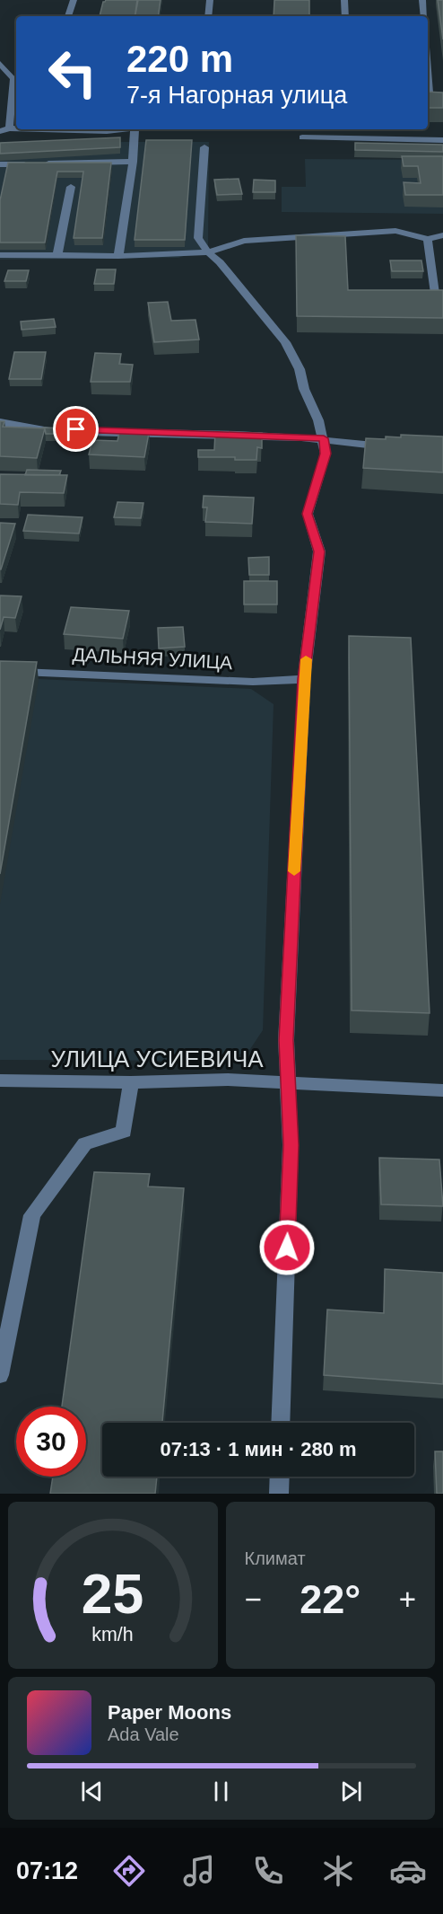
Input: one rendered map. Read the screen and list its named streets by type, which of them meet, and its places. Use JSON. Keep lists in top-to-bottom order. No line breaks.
{"streets":{"street":["ДАЛЬНЯЯ УЛИЦА","УЛИЦА УСИЕВИЧА"]},"page":{"turn":["220 m","7-я Нагорная улица"],"limit":"30","trip":"07:13 · 1 мин · 280 m","tile":"Климат","heat":["−","22°","+"],"song":["Paper Moons","Ada Vale"],"tabs":"07:12","gauge":["25","km/h"]}}
